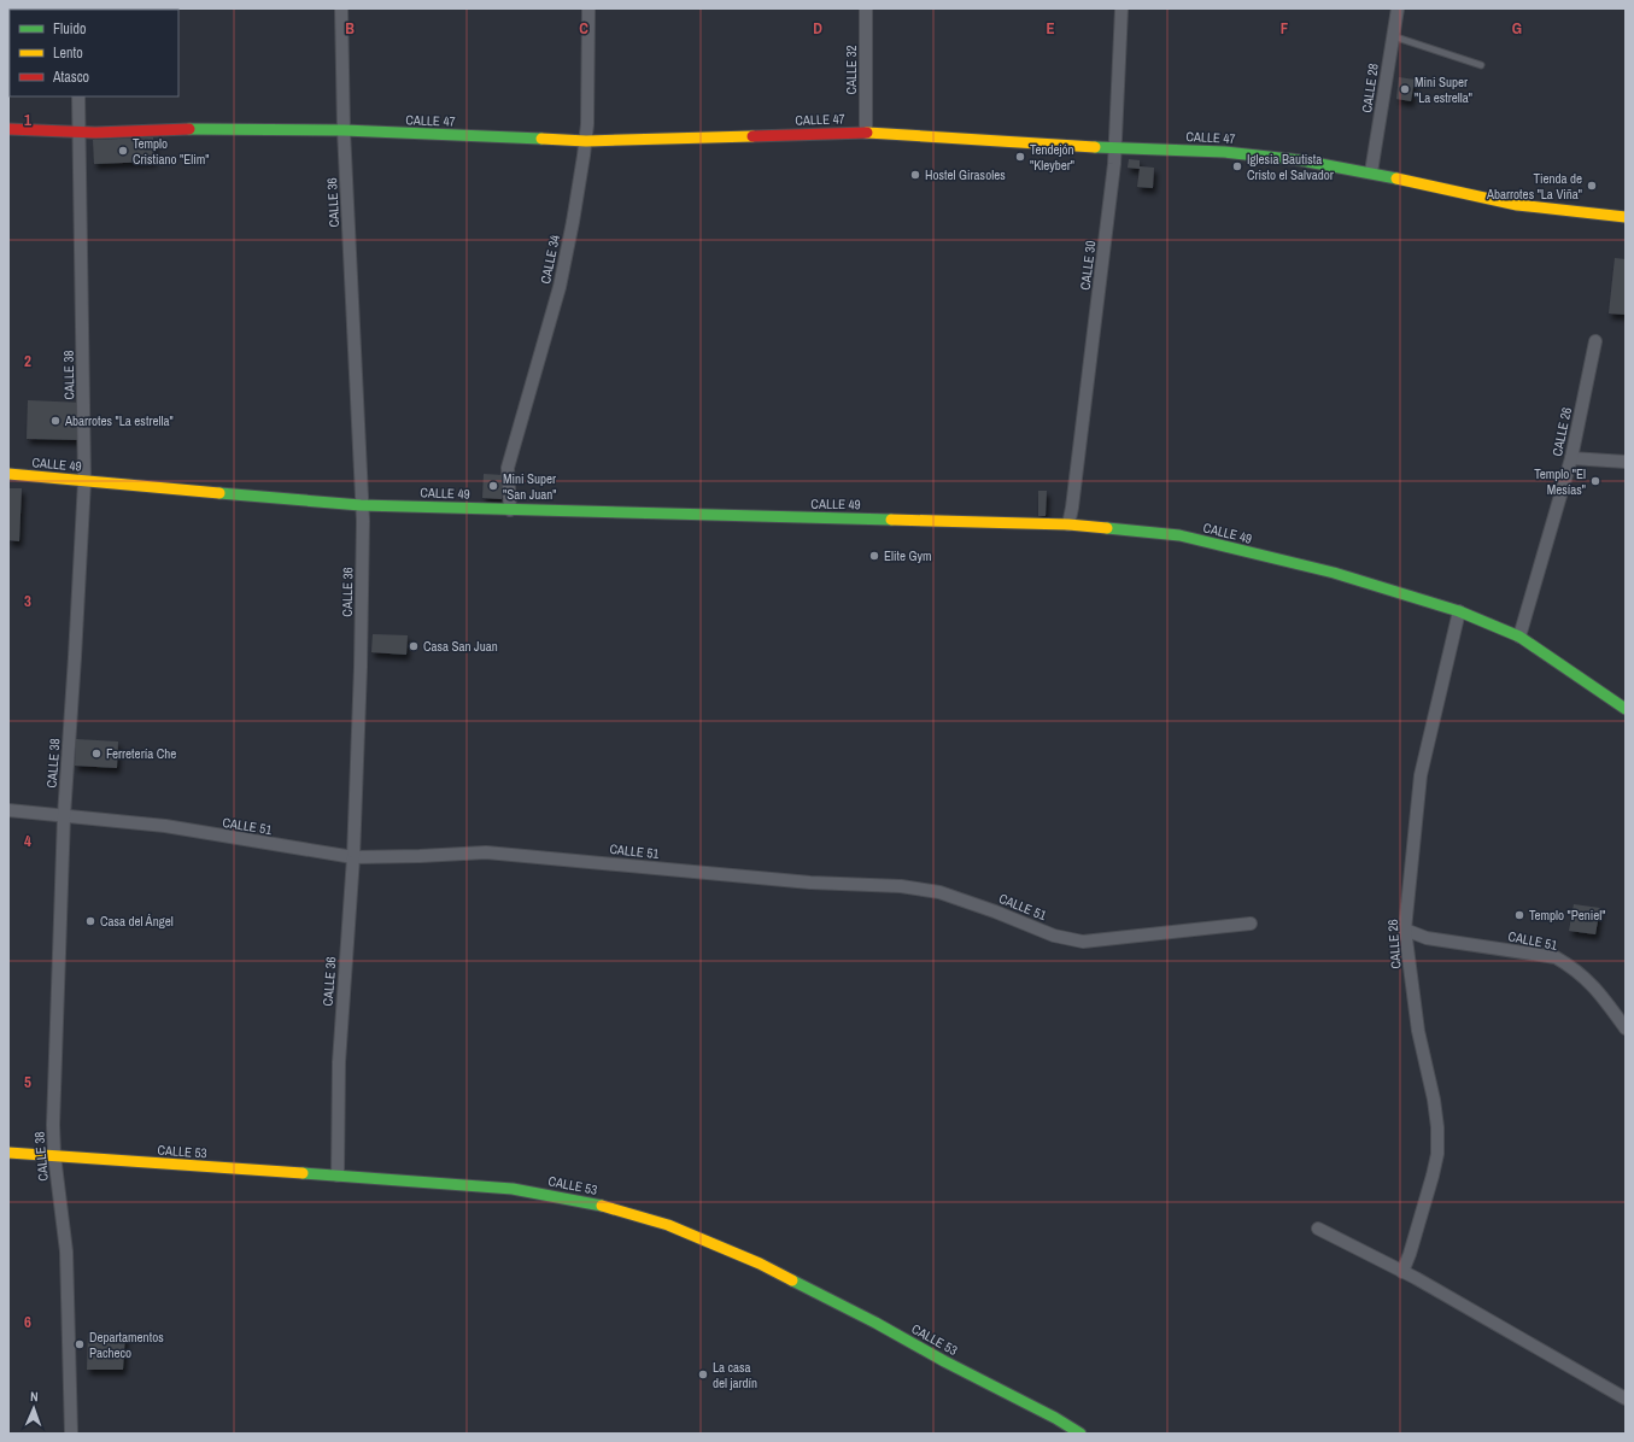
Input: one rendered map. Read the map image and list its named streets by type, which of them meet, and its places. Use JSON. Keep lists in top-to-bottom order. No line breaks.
{"streets":{"street":["CALLE 32","CALLE 28","CALLE 47","CALLE 36","CALLE 34","CALLE 30","CALLE 38","CALLE 26","CALLE 49","CALLE 51","CALLE 53"]},"crossings":[["CALLE 32","CALLE 47"],["CALLE 28","CALLE 47"],["CALLE 47","CALLE 36"],["CALLE 47","CALLE 34"],["CALLE 47","CALLE 30"],["CALLE 47","CALLE 38"],["CALLE 36","CALLE 49"],["CALLE 36","CALLE 51"],["CALLE 36","CALLE 53"],["CALLE 34","CALLE 49"],["CALLE 30","CALLE 49"],["CALLE 38","CALLE 49"],["CALLE 38","CALLE 51"],["CALLE 38","CALLE 53"],["CALLE 26","CALLE 49"],["CALLE 26","CALLE 51"]],"places":["Mini Super \"La estrella\"","Templo Cristiano \"Elim\"","Tendejón \"Kleyber\"","Iglesia Bautista Cristo el Salvador","Hostel Girasoles","Tienda de Abarrotes \"La Viña\"","Abarrotes \"La estrella\"","Templo \"El Mesías\"","Mini Super \"San Juan\"","Elite Gym","Casa San Juan","Ferretería Che","Templo \"Peniel\"","Casa del Ángel","Departamentos Pacheco","La casa del jardín"],"legend":["Fluido","Lento","Atasco"],"north":"top","grid":{"columns":["B","C","D","E","F","G"],"rows":["1","2","3","4","5","6"]}}
